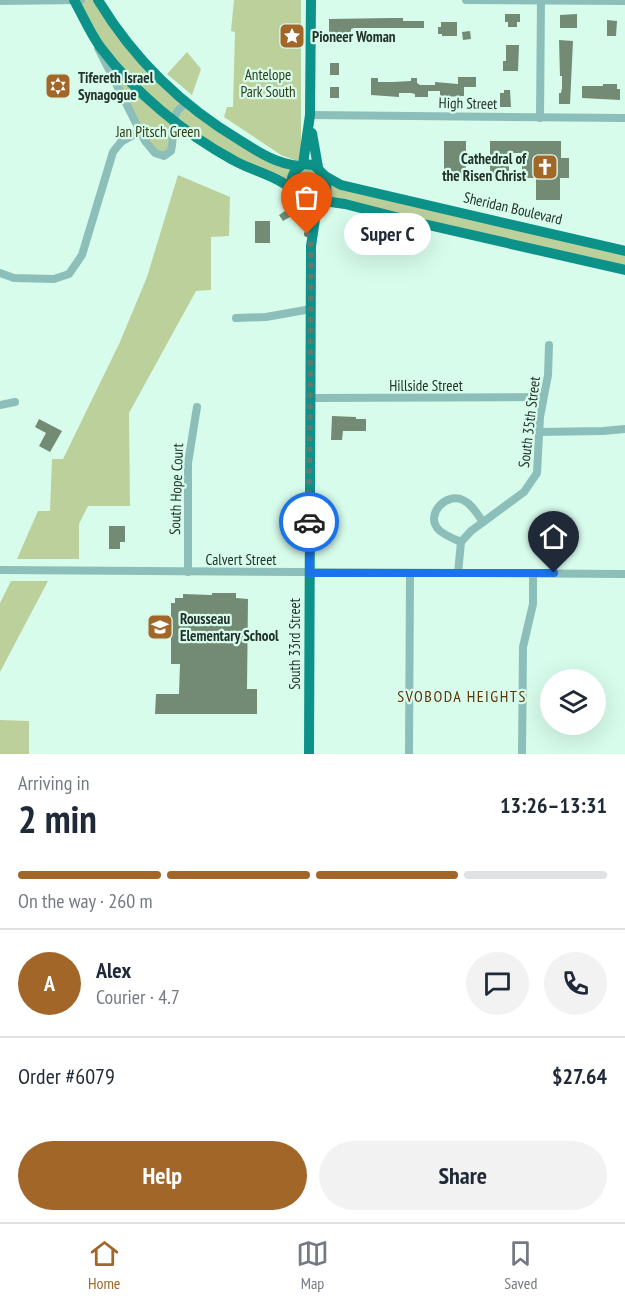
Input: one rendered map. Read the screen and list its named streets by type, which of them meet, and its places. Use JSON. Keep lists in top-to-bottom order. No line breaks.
{"streets":{"main road":["Sheridan Boulevard","South 33rd Street"],"street":["High Street","Hillside Street","South 35th Street","South Hope Court","Calvert Street"]},"crossings":[["Sheridan Boulevard","South 33rd Street"],["Hillside Street","South 35th Street"],["Hillside Street","South 33rd Street"],["South Hope Court","Calvert Street"],["Calvert Street","South 33rd Street"]],"districts":["SVOBODA HEIGHTS"],"parks":["Antelope Park South","Jan Pitsch Green"],"places":{"place":["Pioneer Woman"],"synagogue":["Tifereth Israel Synagogue"],"church":["Cathedral of the Risen Christ"],"other":["Super C"],"school or university":["Rousseau Elementary School"]},"page":{"bubble":"Super C","heading":["2 min","Arriving in","13:26–13:31"],"panel":["Alex","Courier · 4.7","Order #6079","$27.64"],"bar":"On the way · 260 m","round":"A","buttons":["Help","Share"],"tabs":["Home","Map","Saved"]}}
